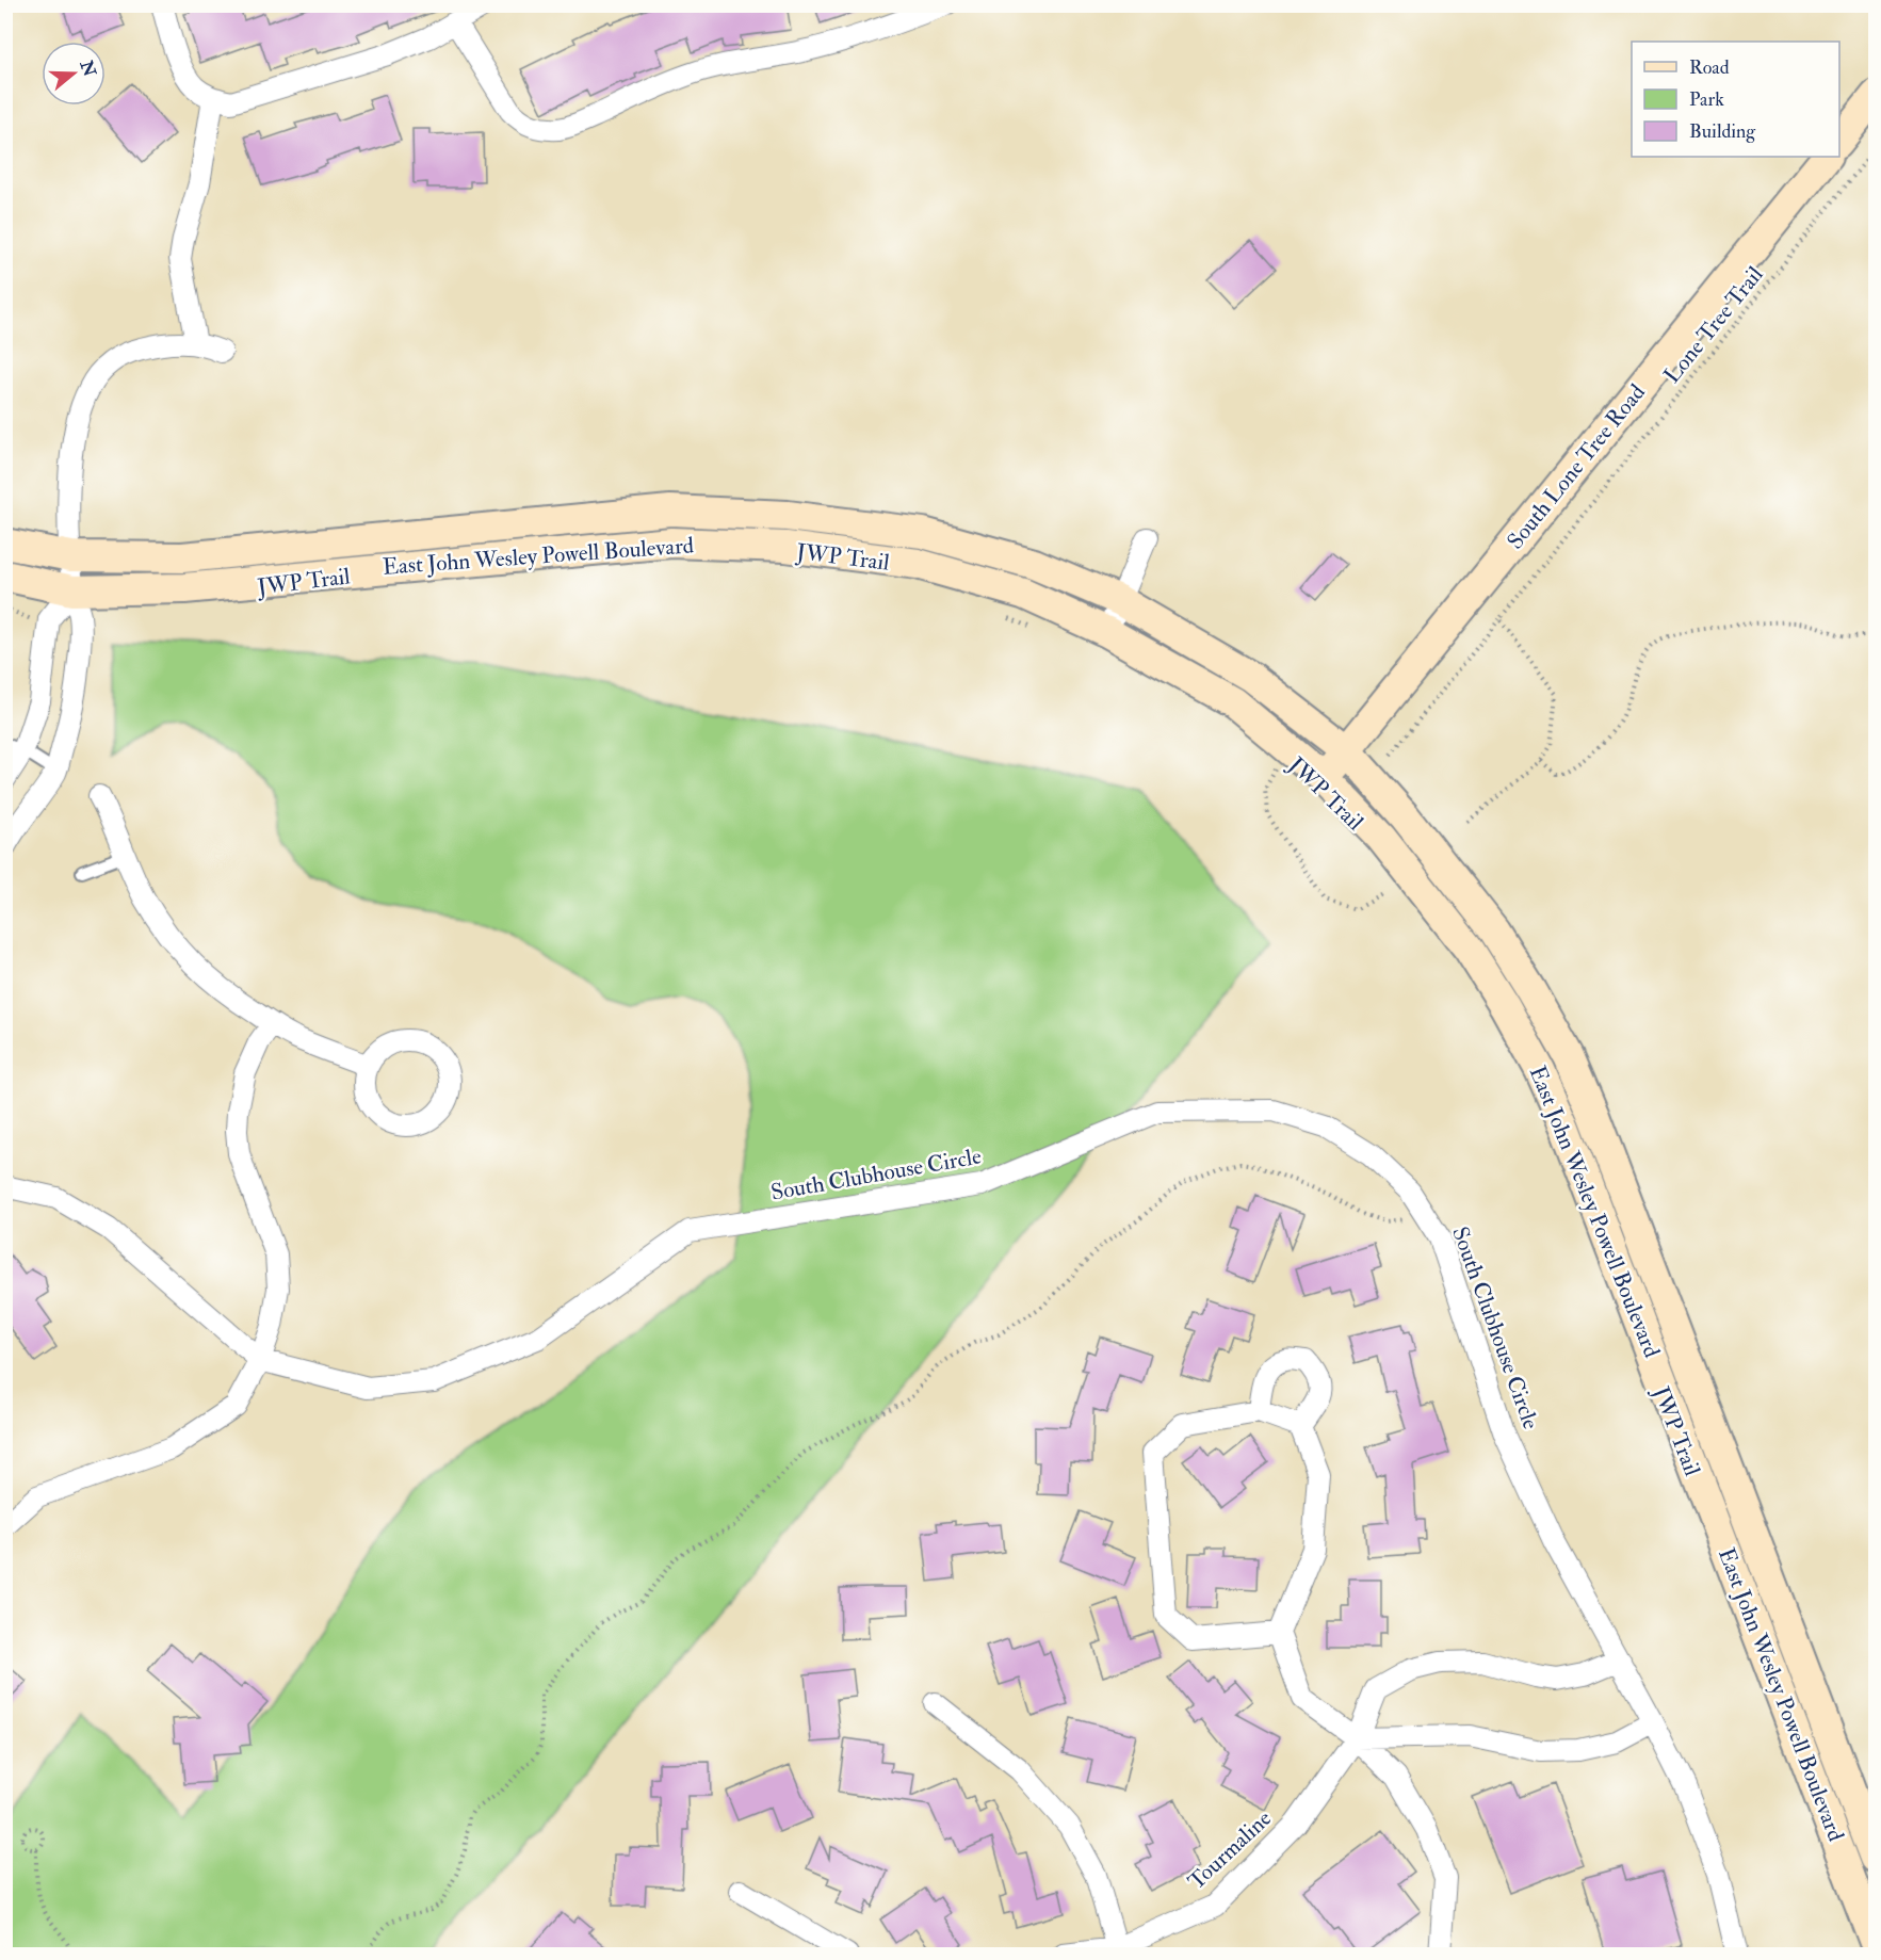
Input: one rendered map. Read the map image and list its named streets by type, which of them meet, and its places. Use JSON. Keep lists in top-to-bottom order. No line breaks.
{"streets":{"main road":["South Lone Tree Road","East John Wesley Powell Boulevard"],"street":["South Clubhouse Circle","Tourmaline"],"path":["Lone Tree Trail","JWP Trail"]},"crossings":[["South Lone Tree Road","East John Wesley Powell Boulevard"],["South Clubhouse Circle","Tourmaline"]],"legend":["Road","Park","Building"],"north":"right"}
